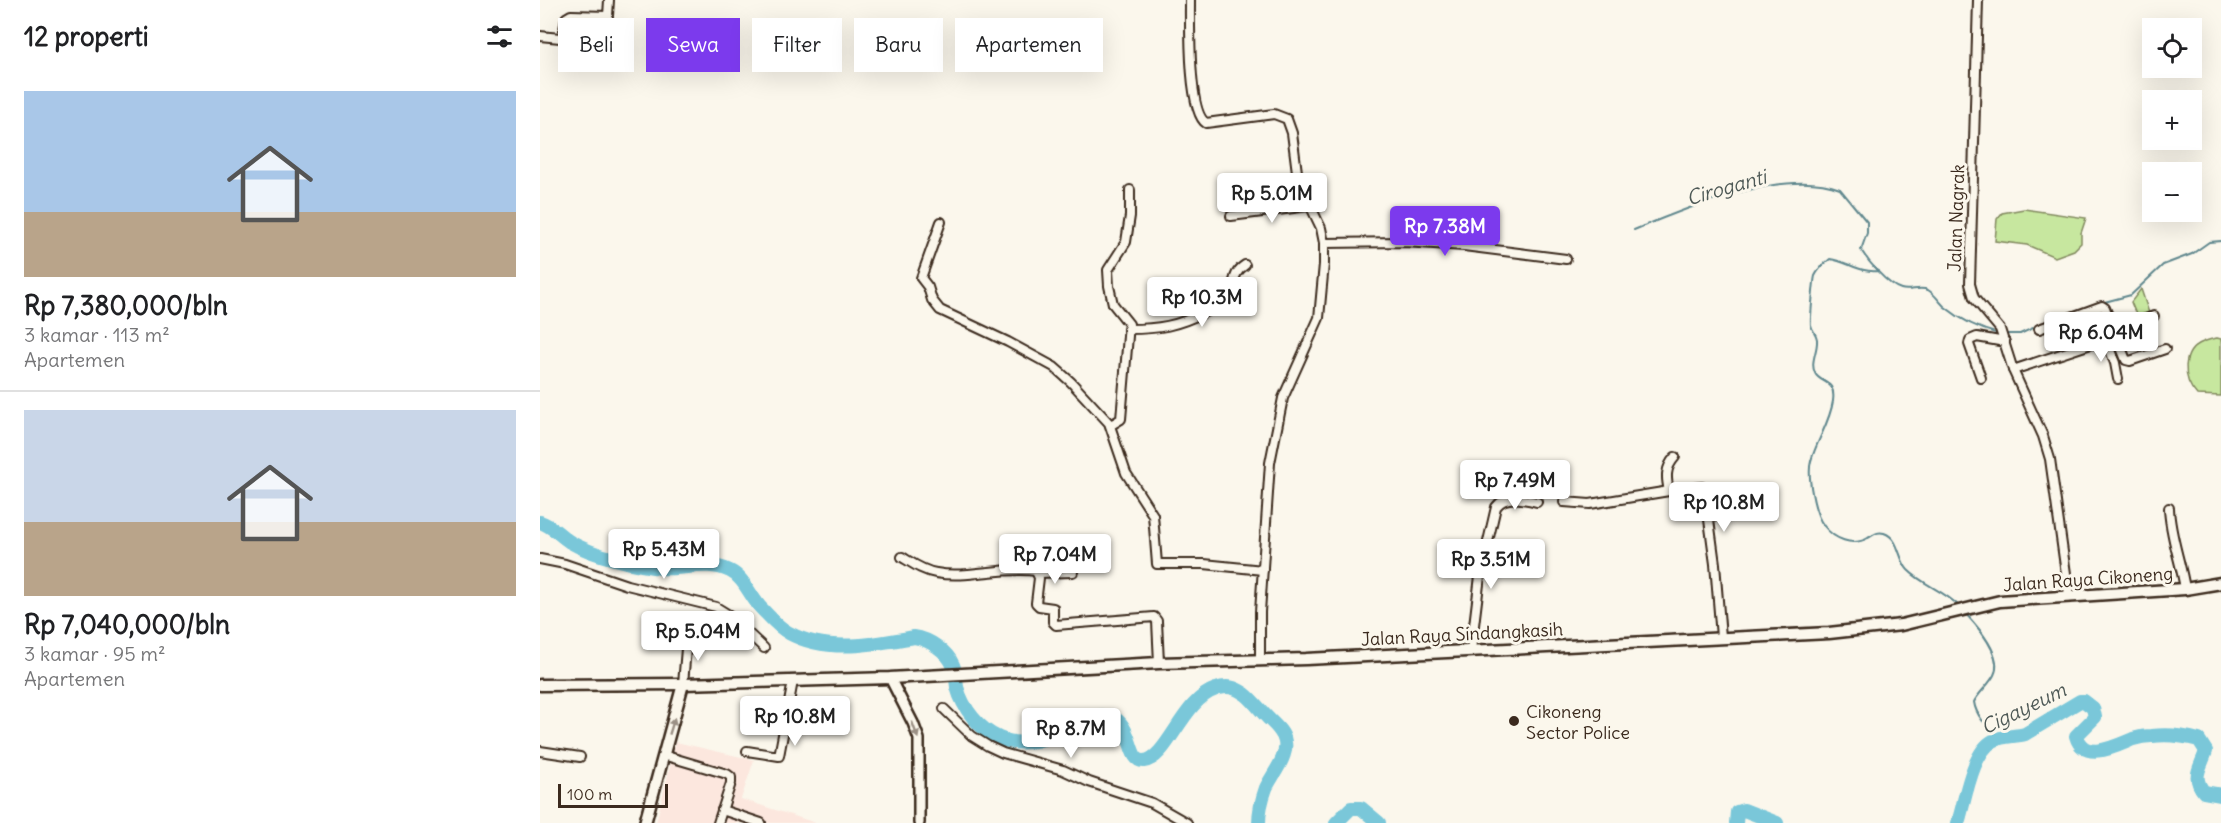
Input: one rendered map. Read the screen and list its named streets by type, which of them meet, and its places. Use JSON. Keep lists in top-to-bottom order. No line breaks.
{"streets":{"highway":["Jalan Raya Cikoneng","Jalan Raya Sindangkasih"],"street":["Jalan Nagrak"]},"crossings":[["Jalan Nagrak","Jalan Raya Cikoneng"],["Jalan Raya Cikoneng","Jalan Raya Sindangkasih"]],"water":["Ciroganti","Cigayeum"],"places":["Cikoneng Sector Police"],"scale_bar":"100 m","page":{"heading":"12 properti","map_buttons":["+","−"],"chip":["Beli","Sewa","Filter","Baru","Apartemen"],"list":[{"name":"Rp 7,380,000/bln","note":"3 kamar · 113 m² · Apartemen"},{"name":"Rp 7,040,000/bln","note":"3 kamar · 95 m² · Apartemen"}],"price":["Rp 5.01M","Rp 7.38M","Rp 10.3M","Rp 6.04M","Rp 7.49M","Rp 10.8M","Rp 5.43M","Rp 7.04M","Rp 3.51M","Rp 5.04M","Rp 10.8M","Rp 8.7M"],"scale":"100 m"}}
